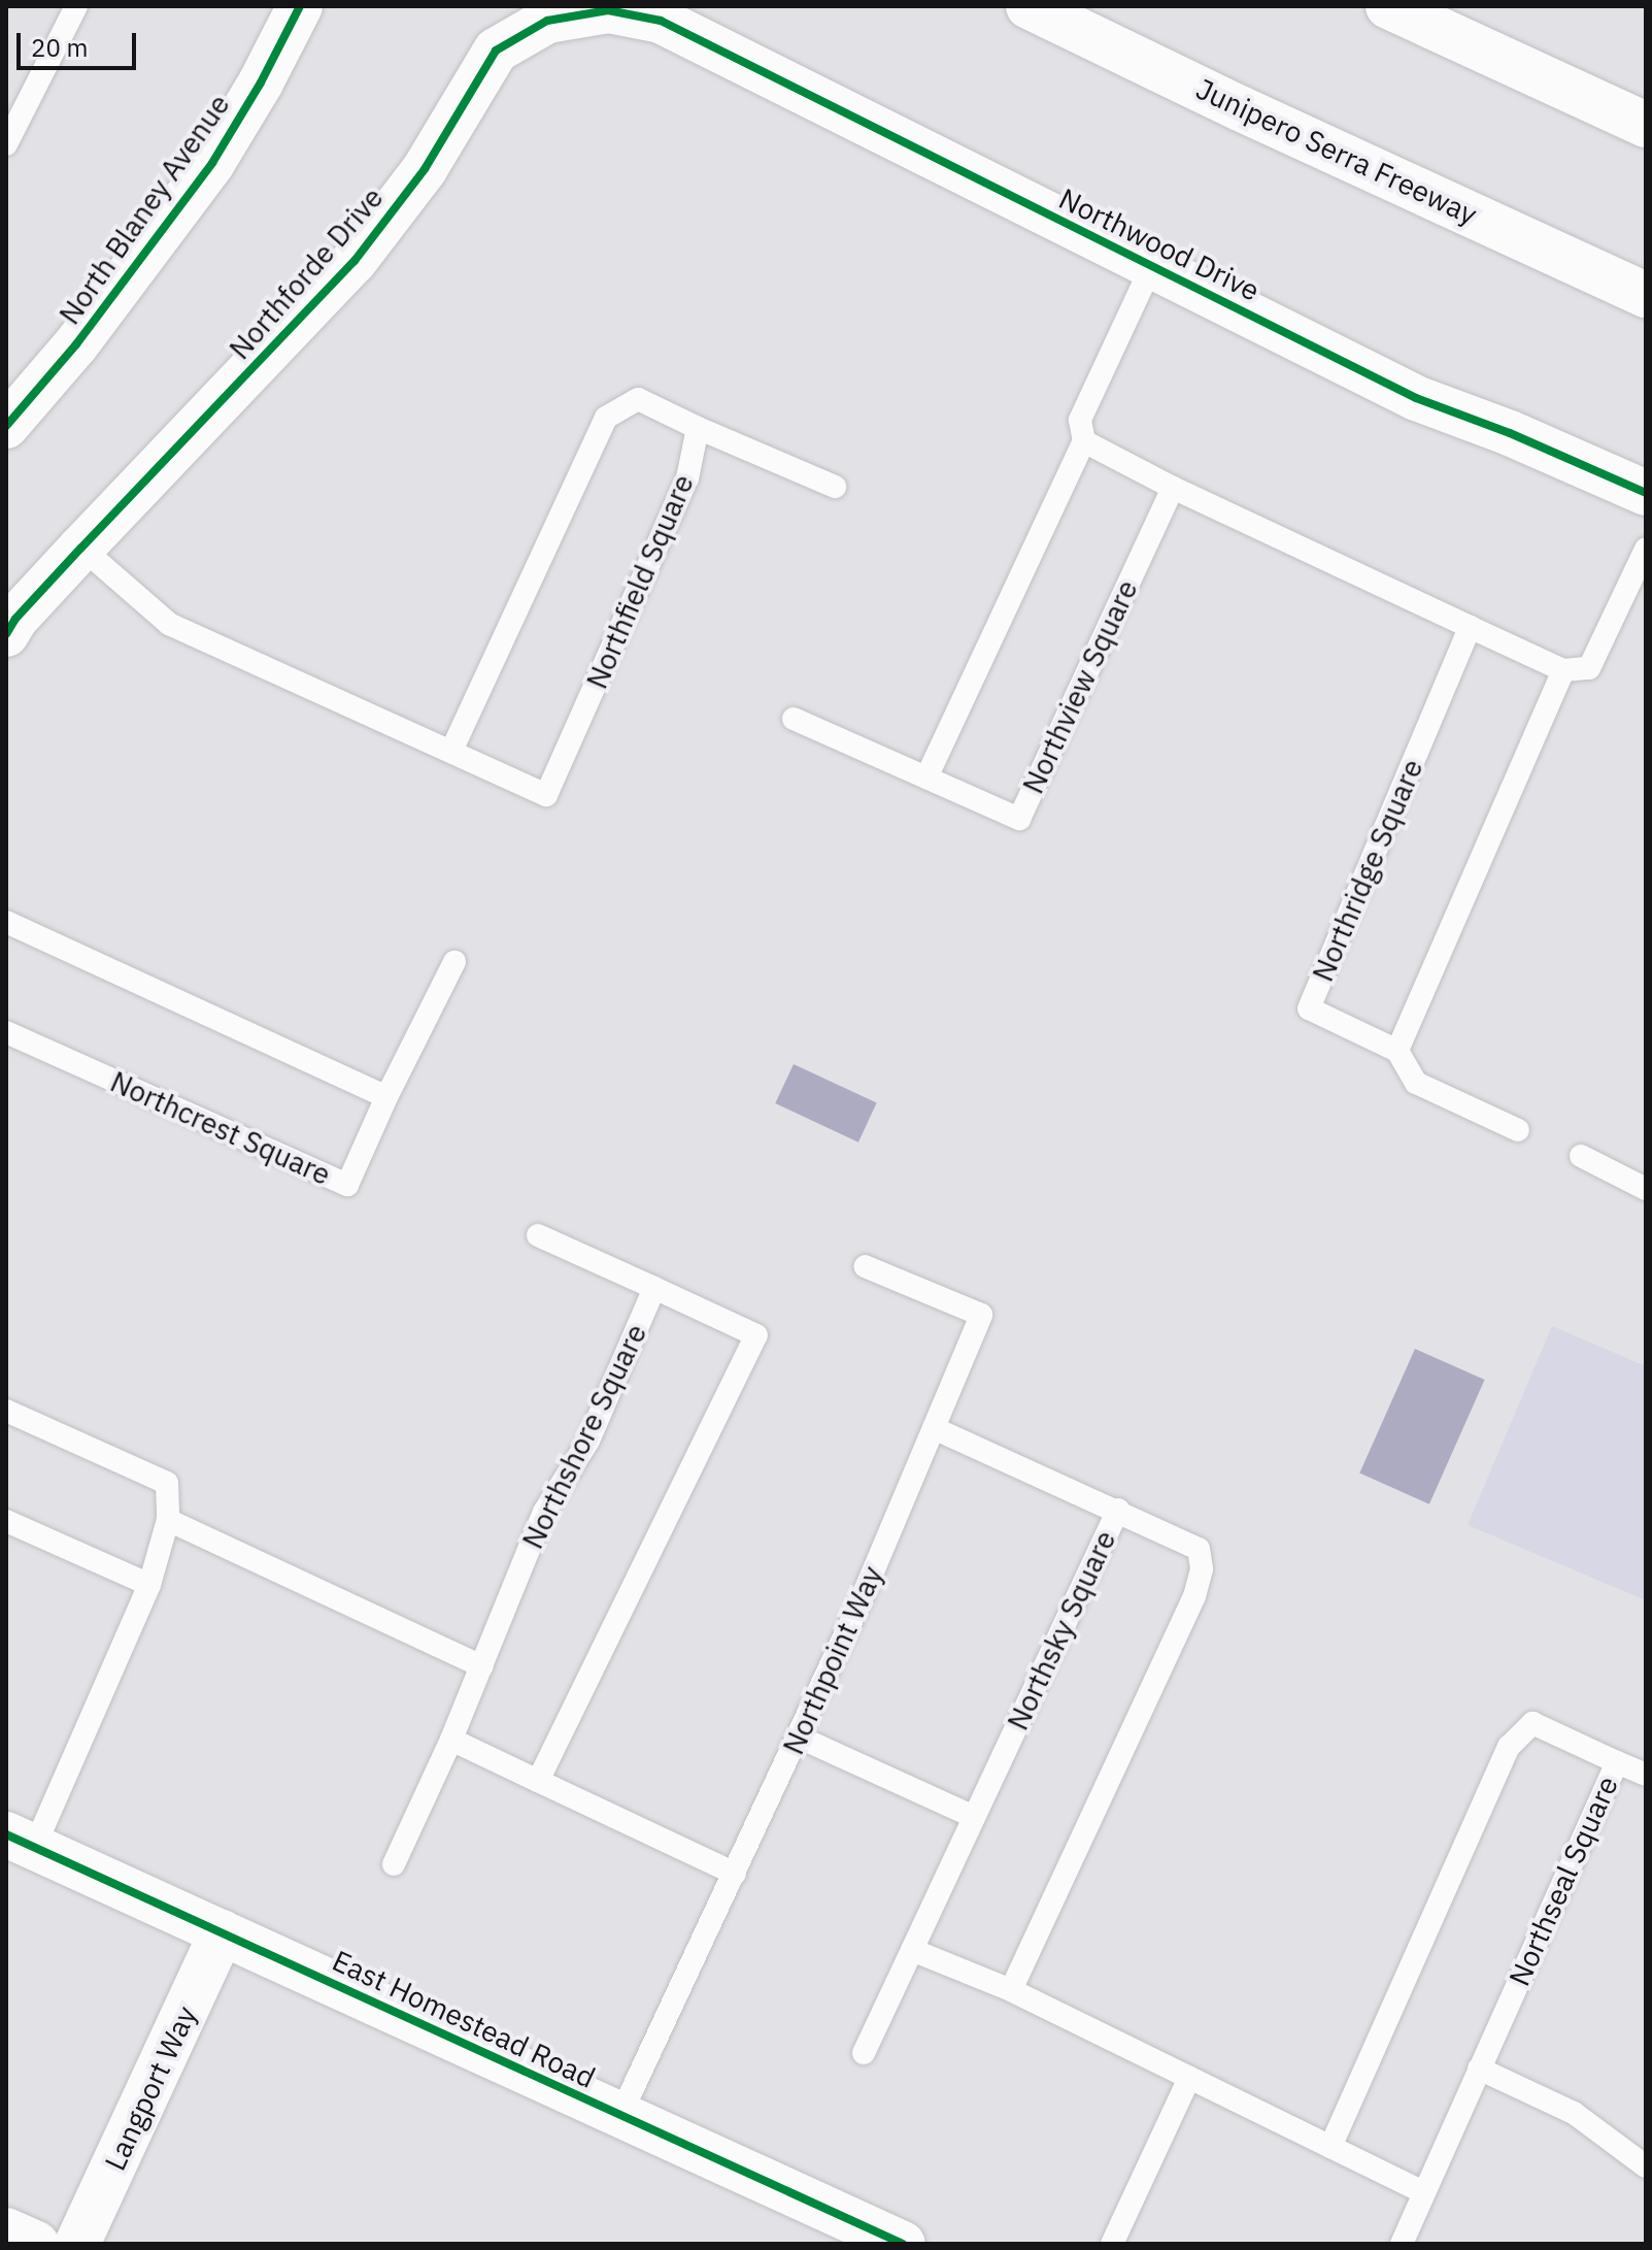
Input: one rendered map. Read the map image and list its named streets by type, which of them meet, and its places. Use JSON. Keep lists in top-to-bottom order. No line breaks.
{"streets":{"main road":["Junipero Serra Freeway","North Blaney Avenue","Northwood Drive","Northforde Drive","East Homestead Road","Langport Way"],"lane":["Northfield Square","Northview Square","Northridge Square","Northcrest Square","Northshore Square","Northsky Square","Northpoint Way","Northseal Square"]},"crossings":[["Northwood Drive","Northforde Drive"],["Northforde Drive","Northfield Square"],["Northpoint Way","East Homestead Road"],["East Homestead Road","Langport Way"]],"scale_bar":"20 m"}
